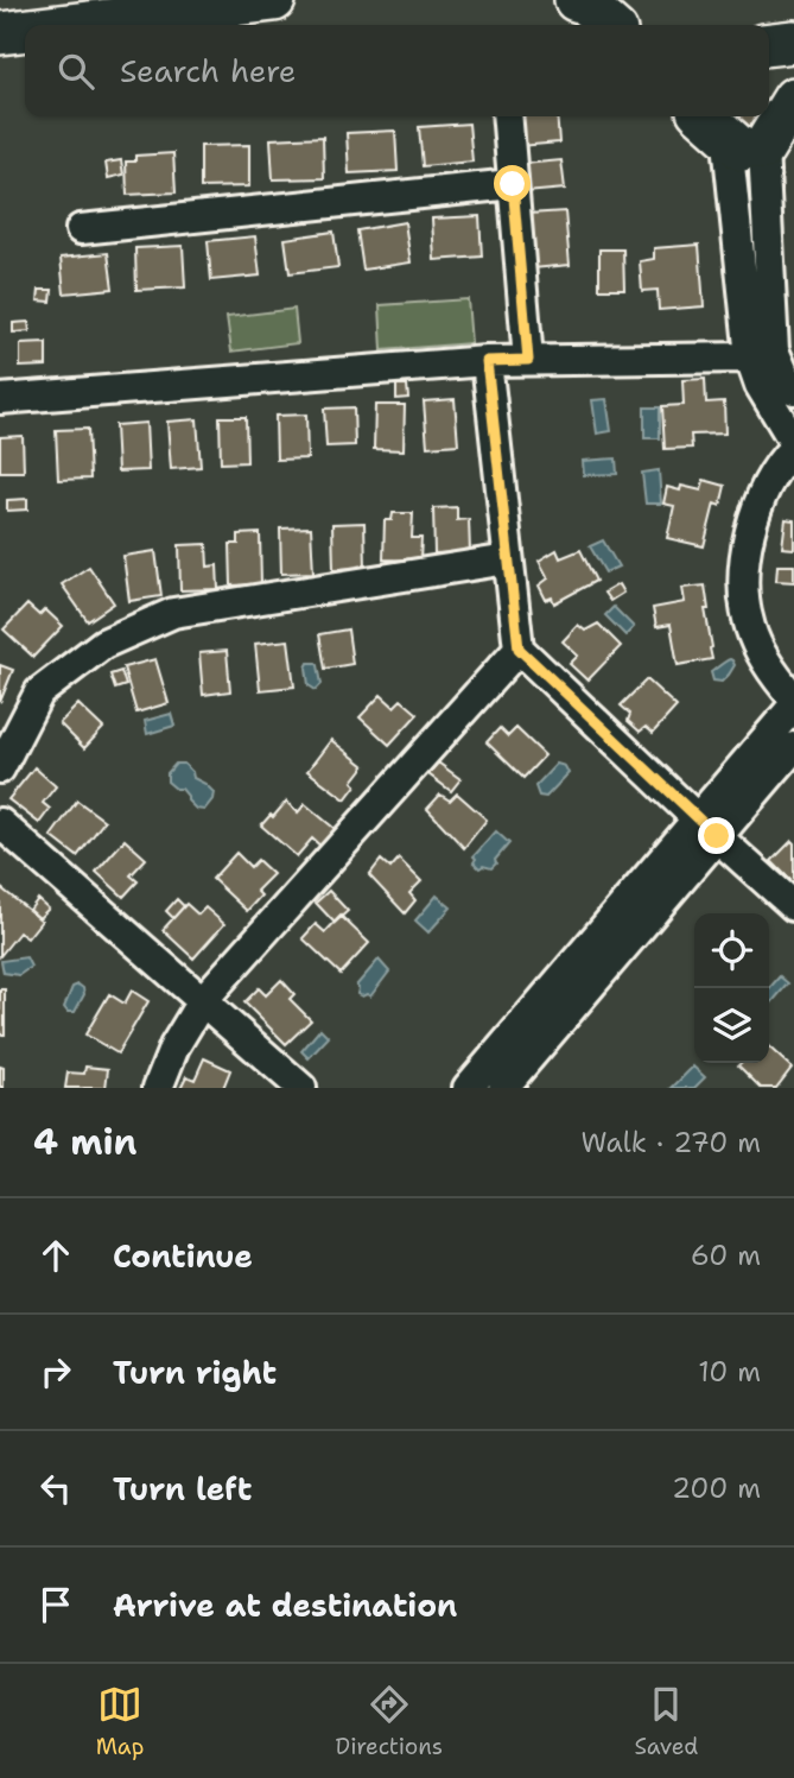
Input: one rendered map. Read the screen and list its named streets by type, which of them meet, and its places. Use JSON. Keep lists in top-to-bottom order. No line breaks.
{"page":{"search":"Search here","heading":["4 min","Walk · 270 m"],"list":[["Continue","60 m"],["Turn right","10 m"],["Turn left","200 m"],"Arrive at destination"],"nav":["Map","Directions","Saved"]}}
